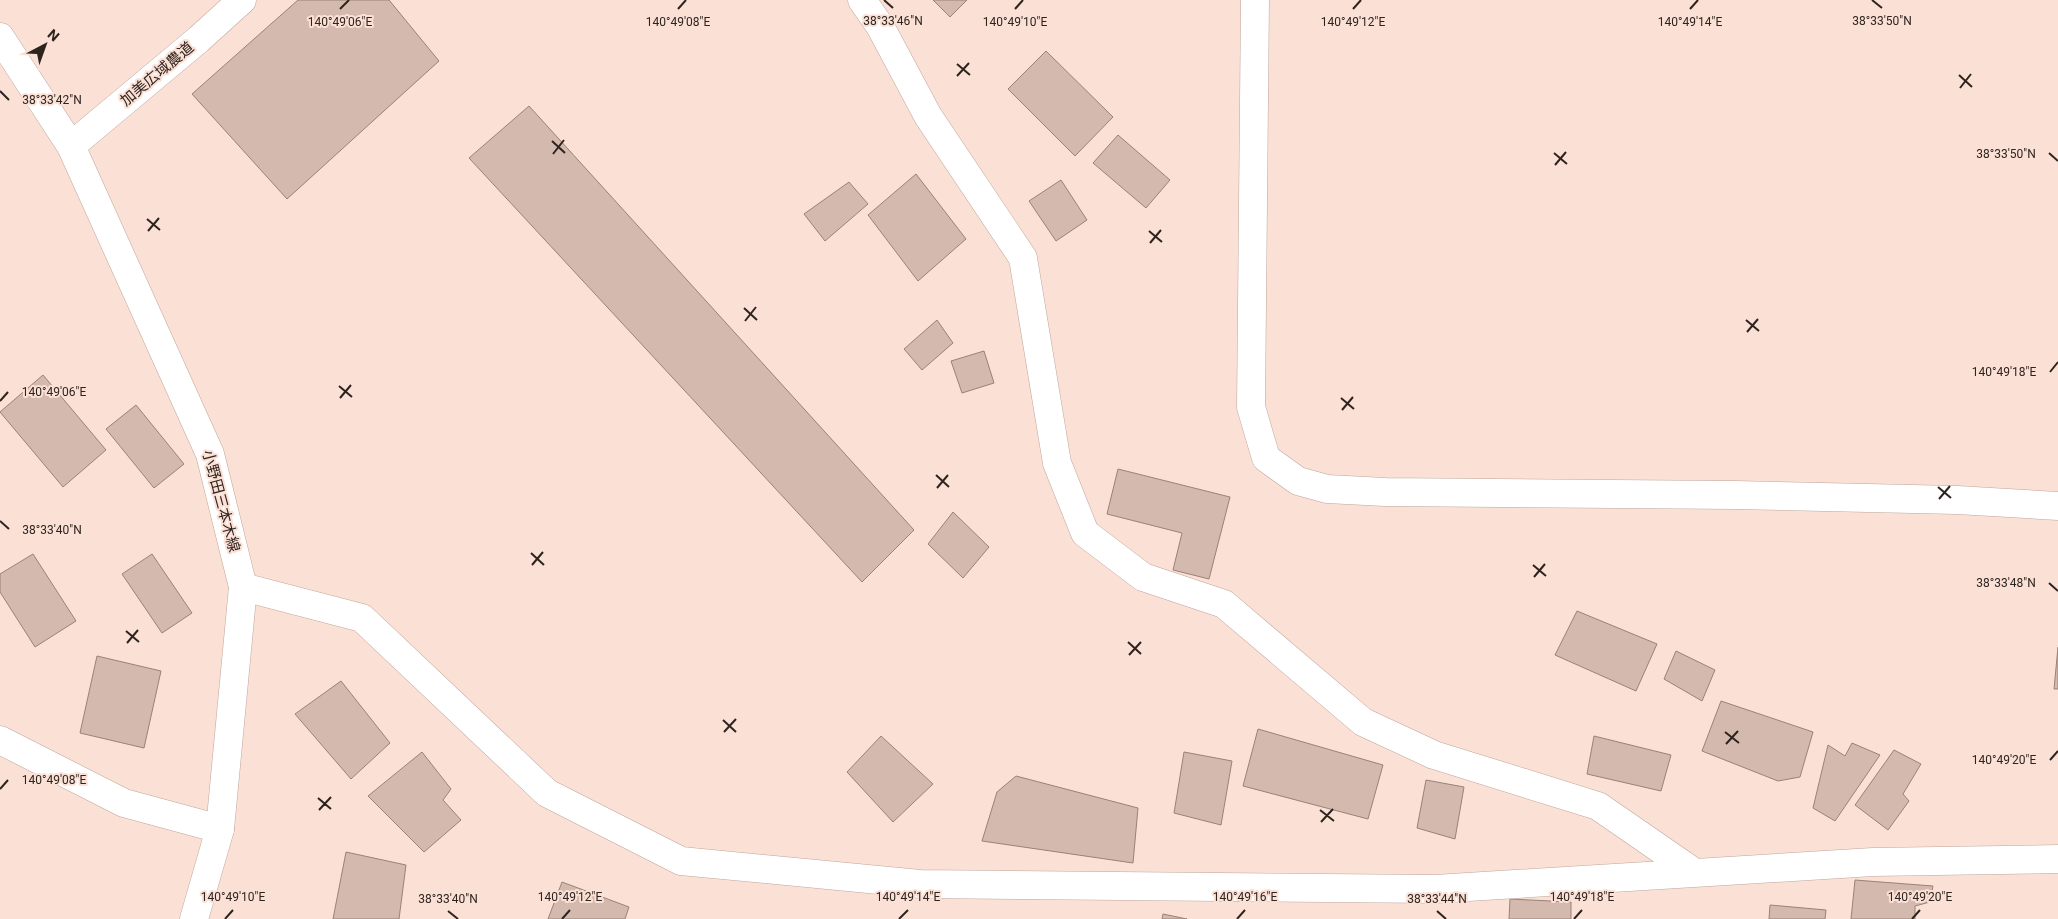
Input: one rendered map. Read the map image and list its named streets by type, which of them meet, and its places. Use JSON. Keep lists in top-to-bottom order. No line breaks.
{"streets":{"street":["加美広域農道","小野田三本木線"]},"crossings":[["加美広域農道","小野田三本木線"]],"north":"top right","coordinates":["38°33'46\"N","38°33'50\"N","140°49'06\"E","140°49'08\"E","140°49'10\"E","140°49'12\"E","140°49'14\"E","38°33'42\"N","140°49'18\"E","38°33'40\"N","38°33'48\"N","140°49'20\"E","140°49'16\"E","38°33'44\"N"]}
